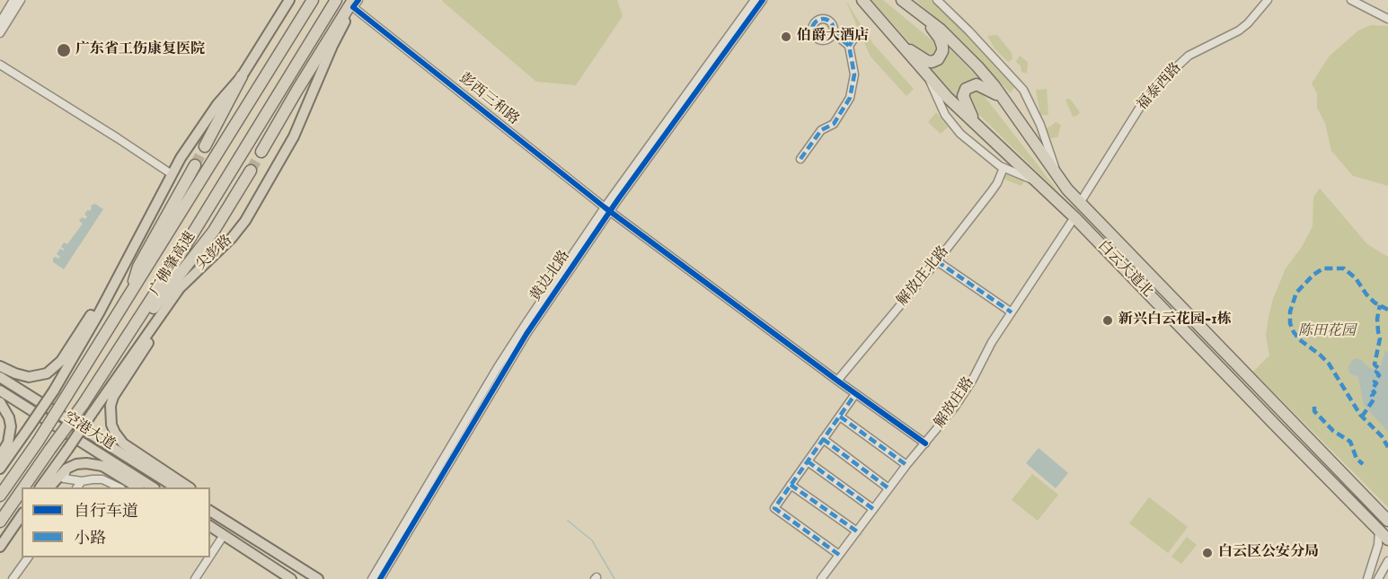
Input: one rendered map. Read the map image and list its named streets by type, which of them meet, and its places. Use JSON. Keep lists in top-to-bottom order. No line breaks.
{"streets":{"highway":["广佛肇高速","白云大道北"],"main road":["尖彭路","空港大道"],"street":["福泰西路","彭西三和路","黄边北路","解放庄北路","解放庄路"]},"crossings":[["福泰西路","白云大道北"],["彭西三和路","尖彭路"],["彭西三和路","黄边北路"],["彭西三和路","解放庄北路"],["彭西三和路","解放庄路"],["白云大道北","解放庄路"]],"parks":["陈田花园"],"places":["伯爵大酒店","广东省工伤康复医院","新兴白云花园-1栋","白云区公安分局"],"legend":["自行车道","小路"]}
